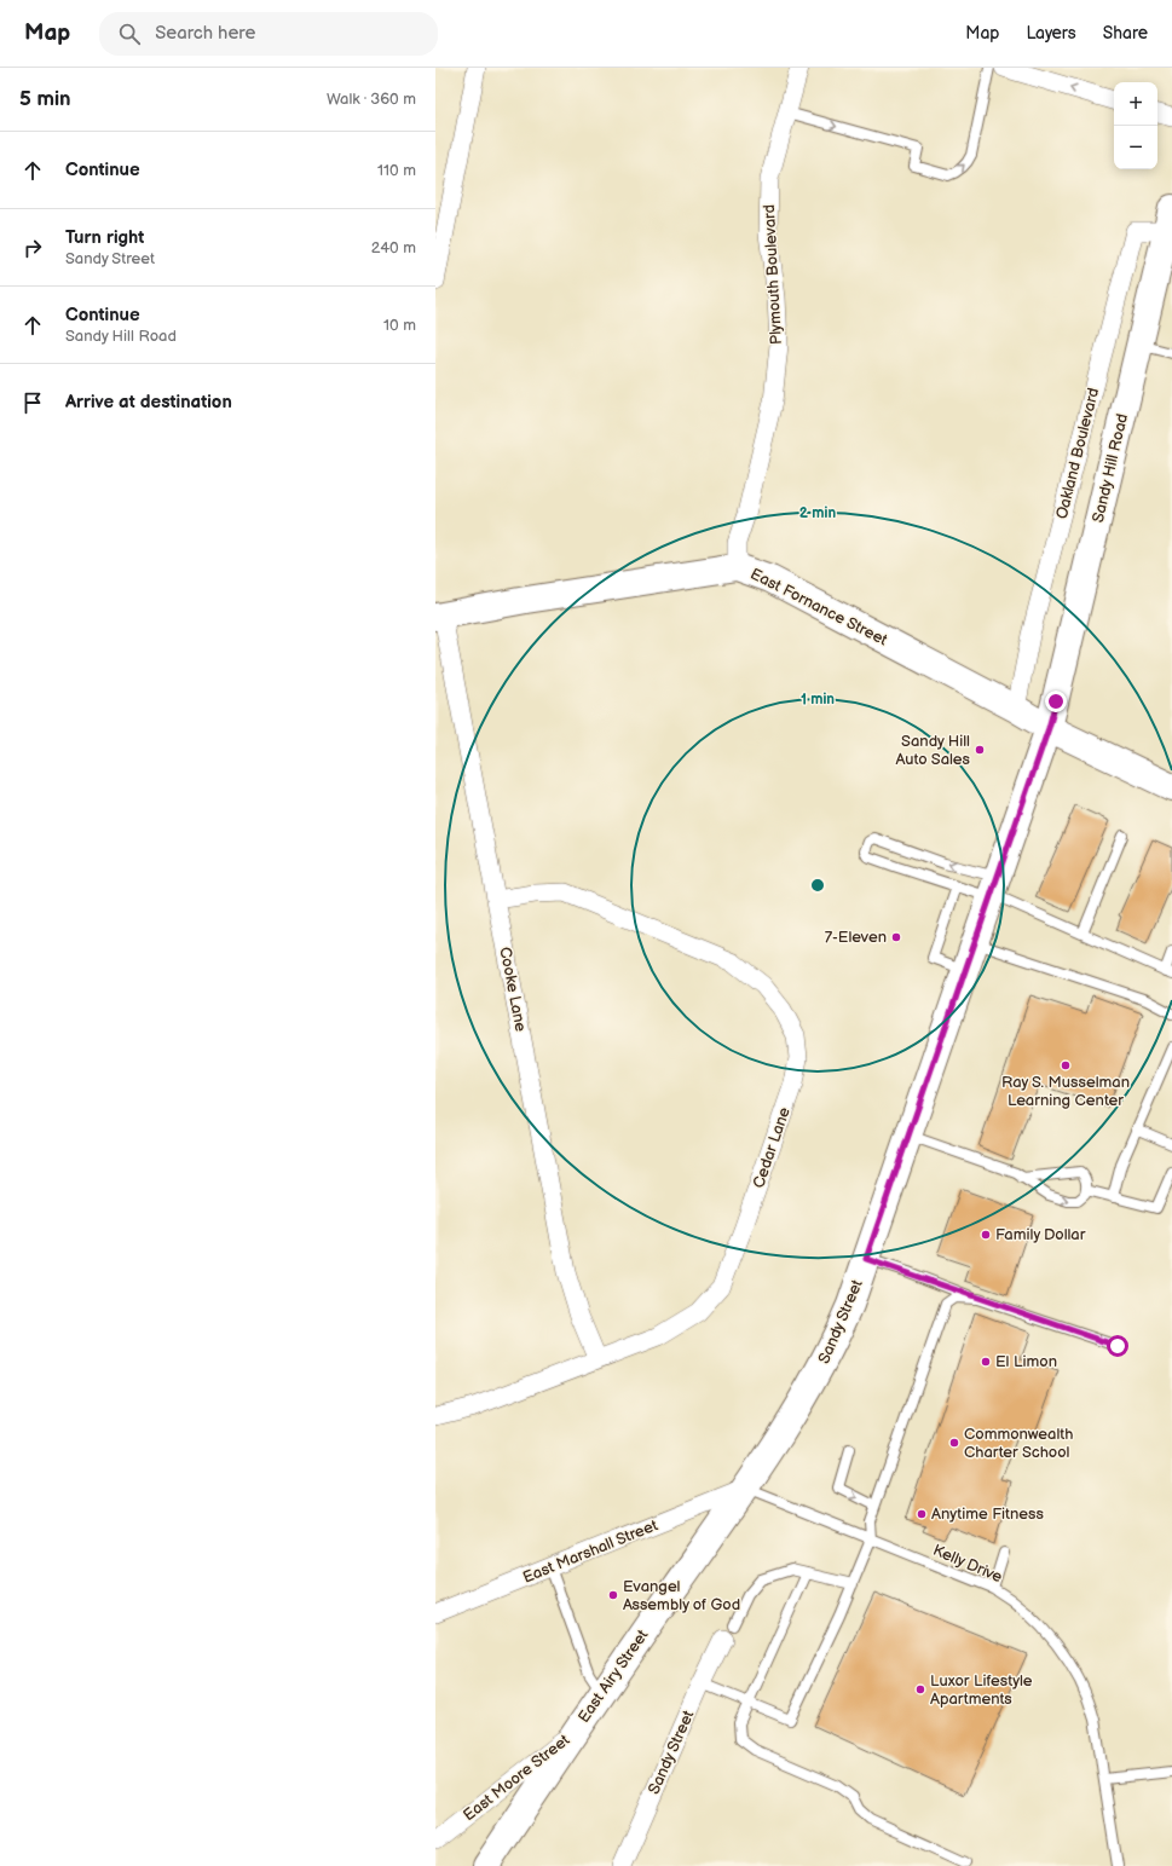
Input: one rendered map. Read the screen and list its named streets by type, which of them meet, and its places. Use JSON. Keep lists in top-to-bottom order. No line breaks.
{"streets":{"main road":["Sandy Hill Road","East Fornance Street","Sandy Street","East Airy Street"],"street":["Plymouth Boulevard","Oakland Boulevard","Cooke Lane","Cedar Lane","East Marshall Street","East Moore Street"],"lane":["Kelly Drive"]},"crossings":[["Plymouth Boulevard","East Fornance Street"],["Oakland Boulevard","Sandy Hill Road"],["Oakland Boulevard","East Fornance Street"],["Sandy Hill Road","East Fornance Street"],["Sandy Hill Road","Sandy Street"],["East Fornance Street","Cooke Lane"],["East Fornance Street","Sandy Street"],["Cooke Lane","Cedar Lane"],["Sandy Street","East Marshall Street"],["Sandy Street","Kelly Drive"],["Sandy Street","East Airy Street"],["East Marshall Street","Kelly Drive"],["East Marshall Street","East Airy Street"],["Kelly Drive","East Airy Street"],["East Airy Street","East Moore Street"]],"places":["Sandy Hill Auto Sales","7-Eleven","Ray S. Musselman Learning Center","Family Dollar","El Limon","Commonwealth Charter School","Anytime Fitness","Evangel Assembly of God","Luxor Lifestyle Apartments"],"page":{"header":"Map","search":"Search here","nav":["Map","Layers","Share"],"heading":["5 min","Walk · 360 m"],"map_buttons":["+","−"],"list":[["Continue","110 m"],["Turn right","Sandy Street","240 m"],["Continue","Sandy Hill Road","10 m"],"Arrive at destination"]},"rings":["2 min","1 min"]}
